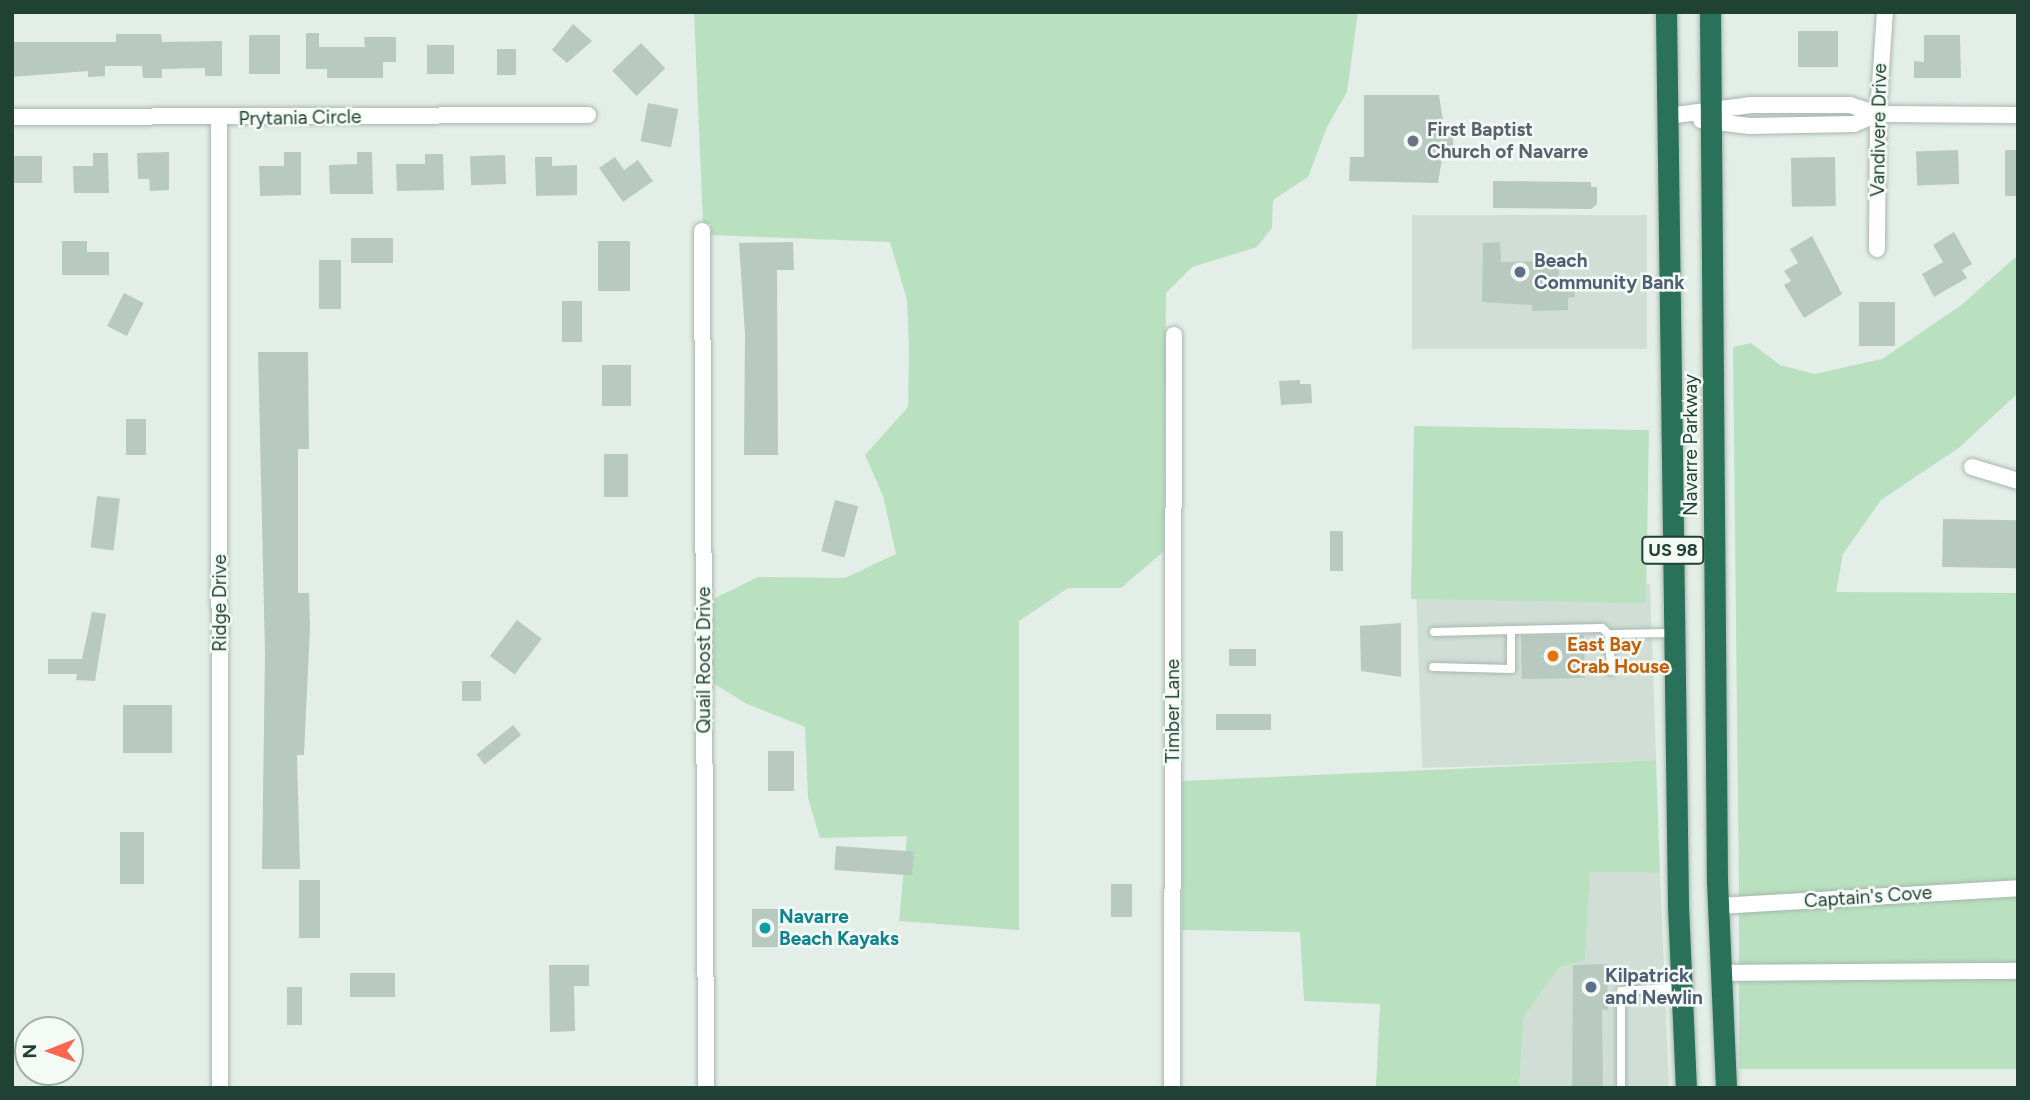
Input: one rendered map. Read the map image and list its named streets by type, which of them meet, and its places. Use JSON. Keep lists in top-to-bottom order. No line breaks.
{"streets":{"highway":["Navarre Parkway","US 98"],"street":["Prytania Circle","Vandivere Drive","Ridge Drive","Quail Roost Drive","Timber Lane","Captain's Cove"]},"crossings":[["Prytania Circle","Ridge Drive"],["Navarre Parkway","Captain's Cove"]],"places":["First Baptist Church of Navarre","Beach Community Bank","East Bay Crab House","Navarre Beach Kayaks","Kilpatrick and Newlin"],"north":"left"}
